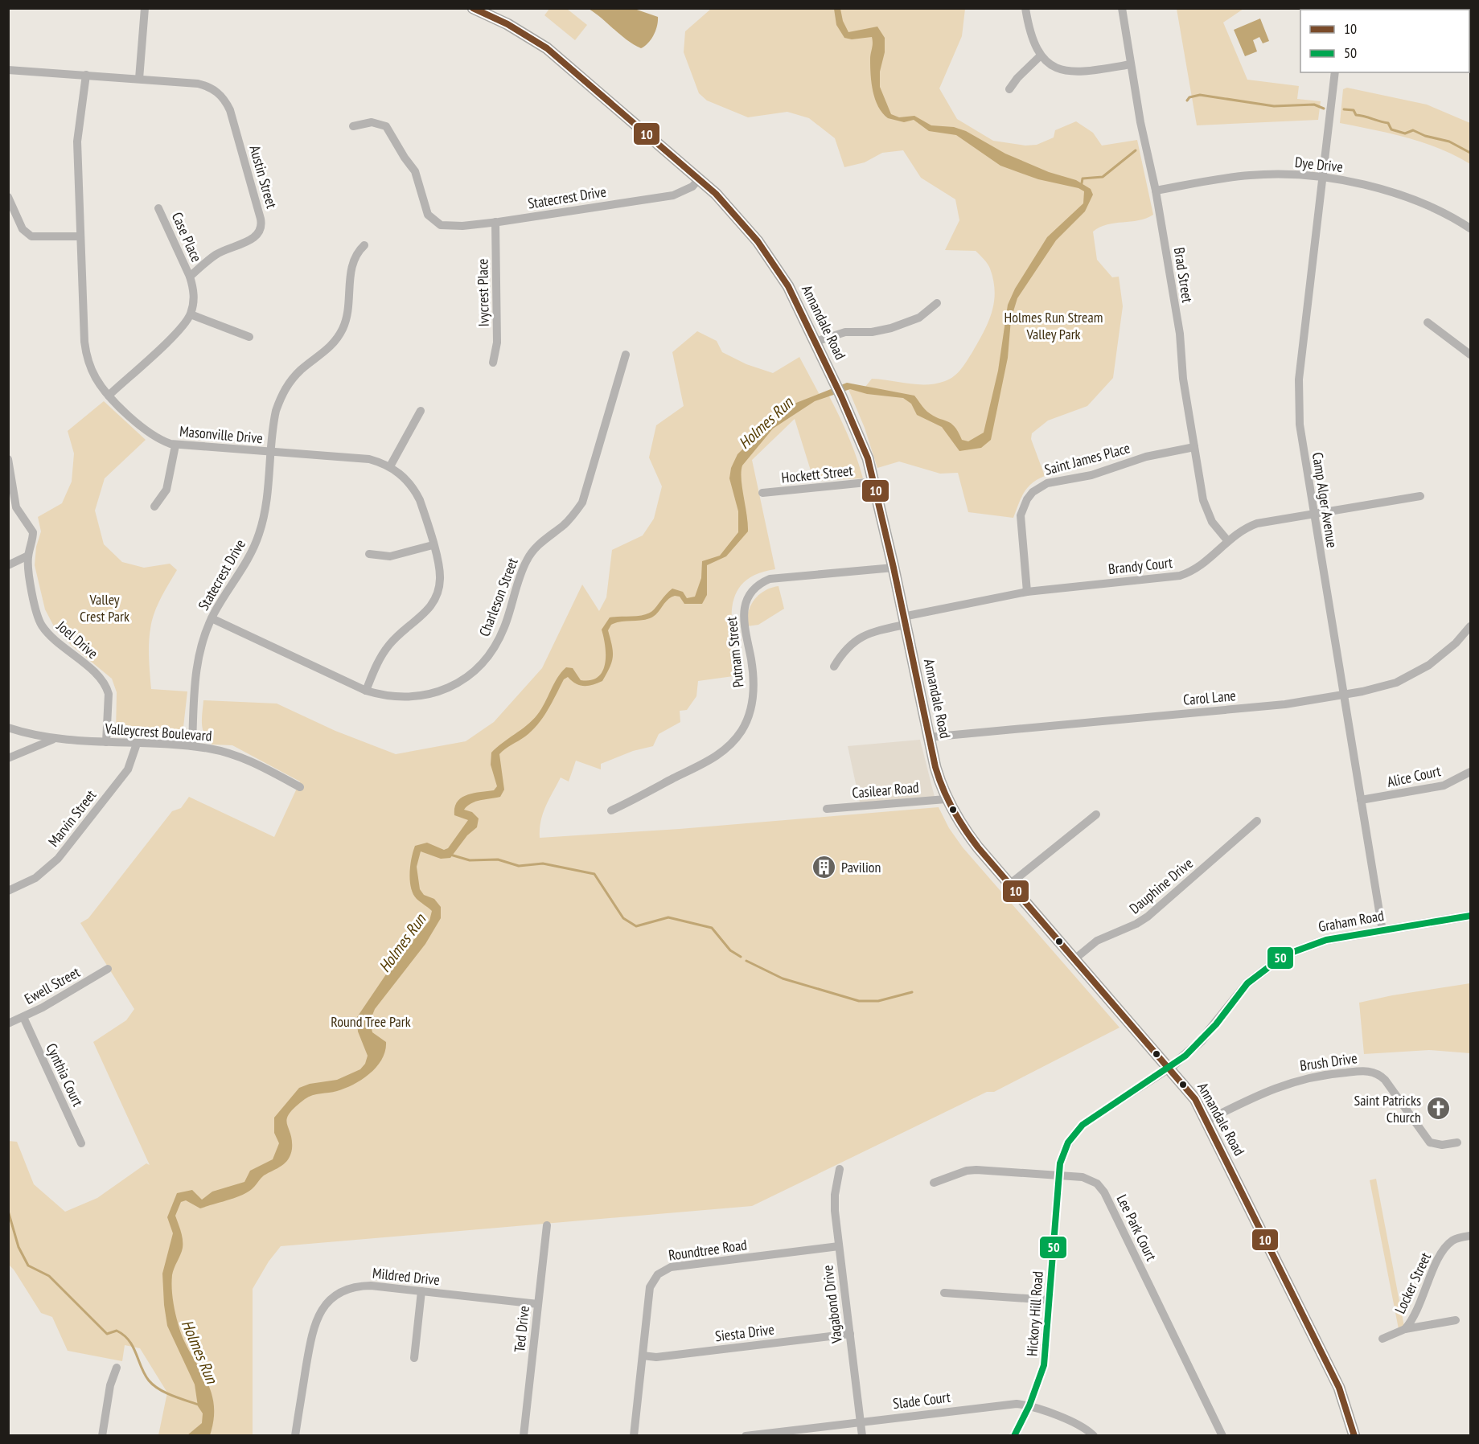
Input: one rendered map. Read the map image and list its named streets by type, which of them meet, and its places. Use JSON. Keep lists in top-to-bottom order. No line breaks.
{"streets":{"main road":["Annandale Road"],"street":["Dye Drive","Austin Street","Statecrest Drive","Case Place","Brad Street","Ivycrest Place","Masonville Drive","Saint James Place","Hockett Street","Camp Alger Avenue","Brandy Court","Charleson Street","Joel Drive","Putnam Street","Carol Lane","Valleycrest Boulevard","Alice Court","Casilear Road","Marvin Street","Dauphine Drive","Graham Road","Ewell Street","Brush Drive","Cynthia Court","Lee Park Court","Roundtree Road","Mildred Drive","Locker Street","Vagabond Drive","Hickory Hill Road","Ted Drive","Siesta Drive","Slade Court"]},"crossings":[["Dye Drive","Brad Street"],["Dye Drive","Camp Alger Avenue"],["Austin Street","Case Place"],["Statecrest Drive","Ivycrest Place"],["Statecrest Drive","Annandale Road"],["Statecrest Drive","Masonville Drive"],["Statecrest Drive","Charleson Street"],["Statecrest Drive","Valleycrest Boulevard"],["Brad Street","Saint James Place"],["Brad Street","Brandy Court"],["Annandale Road","Hockett Street"],["Annandale Road","Brandy Court"],["Annandale Road","Putnam Street"],["Annandale Road","Carol Lane"],["Annandale Road","Casilear Road"],["Annandale Road","Dauphine Drive"],["Annandale Road","Graham Road"],["Annandale Road","Brush Drive"],["Annandale Road","Hickory Hill Road"],["Masonville Drive","Charleson Street"],["Saint James Place","Brandy Court"],["Camp Alger Avenue","Brandy Court"],["Camp Alger Avenue","Carol Lane"],["Camp Alger Avenue","Alice Court"],["Camp Alger Avenue","Graham Road"],["Joel Drive","Valleycrest Boulevard"],["Valleycrest Boulevard","Marvin Street"],["Graham Road","Hickory Hill Road"],["Ewell Street","Cynthia Court"],["Lee Park Court","Hickory Hill Road"],["Roundtree Road","Vagabond Drive"],["Roundtree Road","Siesta Drive"],["Mildred Drive","Ted Drive"],["Vagabond Drive","Siesta Drive"],["Vagabond Drive","Slade Court"],["Hickory Hill Road","Slade Court"]],"water":["Holmes Run"],"parks":["Holmes Run Stream Valley Park","Valley Crest Park","Round Tree Park"],"places":{"building":["Pavilion"],"church":["Saint Patricks Church"]},"lines":["transit line 10","transit line 50"],"legend":["10","50"]}
